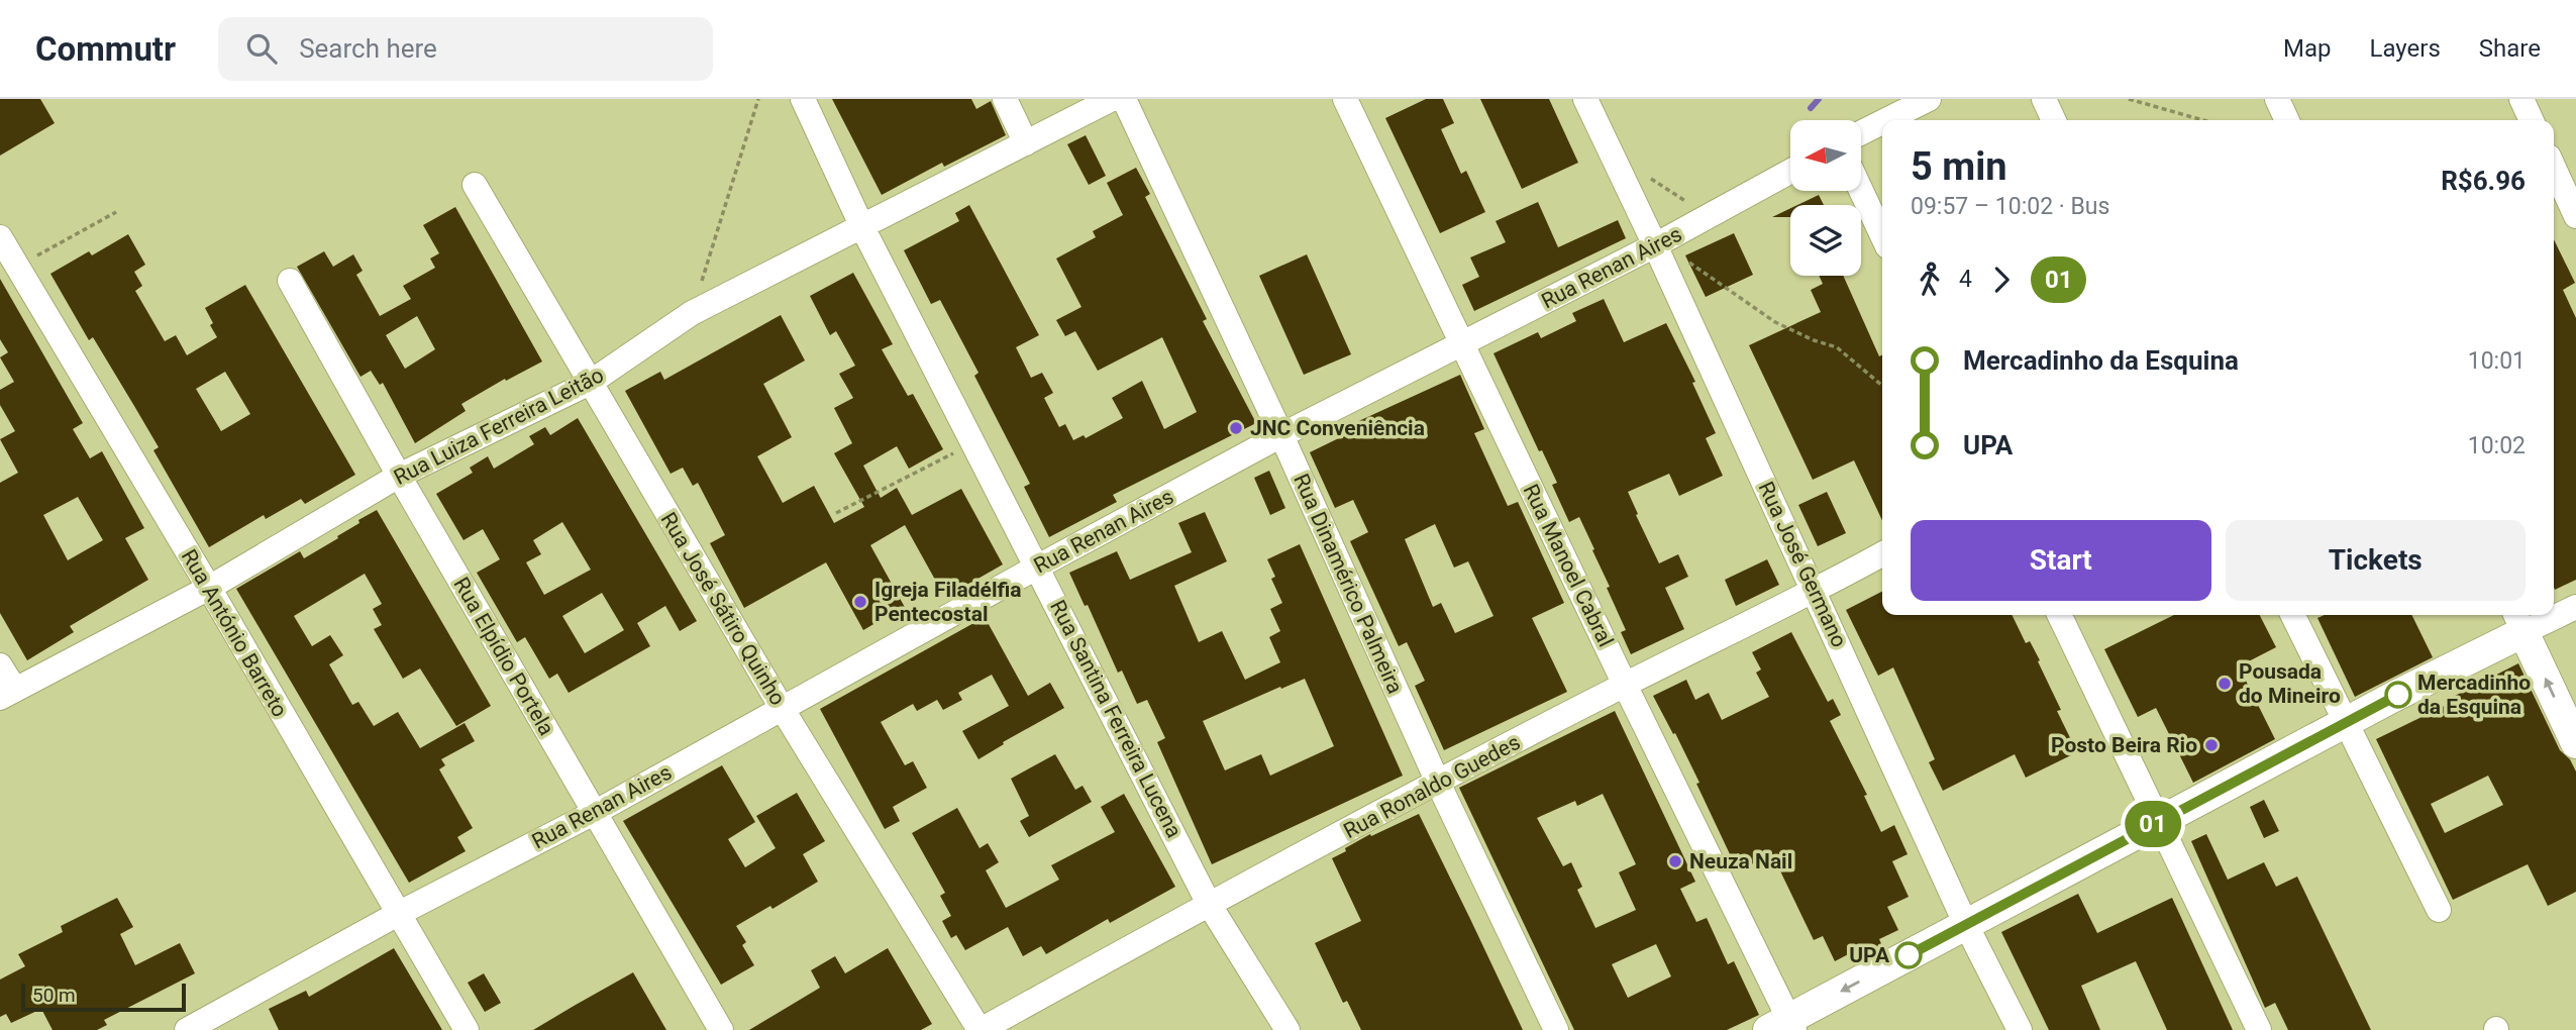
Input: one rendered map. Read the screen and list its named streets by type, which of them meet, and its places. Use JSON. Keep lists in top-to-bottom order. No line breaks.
{"streets":{"street":["Rua Renan Aires","Rua Luiza Ferreira Leitão","Rua José Germano","Rua Manoel Cabral","Rua Dinamérico Palmeira","Rua José Sátiro Quinho","Rua António Barreto","Rua Elpídio Portela","Rua Santina Ferreira Lucena","Rua Ronaldo Guedes"]},"crossings":[["Rua Renan Aires","Rua José Germano"],["Rua Renan Aires","Rua Manoel Cabral"],["Rua Renan Aires","Rua Dinamérico Palmeira"],["Rua Renan Aires","Rua José Sátiro Quinho"],["Rua Renan Aires","Rua António Barreto"],["Rua Renan Aires","Rua Elpídio Portela"],["Rua Renan Aires","Rua Santina Ferreira Lucena"],["Rua Luiza Ferreira Leitão","Rua José Sátiro Quinho"],["Rua Luiza Ferreira Leitão","Rua António Barreto"],["Rua Luiza Ferreira Leitão","Rua Elpídio Portela"],["Rua Luiza Ferreira Leitão","Rua Santina Ferreira Lucena"],["Rua José Germano","Rua Ronaldo Guedes"],["Rua Manoel Cabral","Rua Ronaldo Guedes"],["Rua Dinamérico Palmeira","Rua Ronaldo Guedes"],["Rua José Sátiro Quinho","Rua Ronaldo Guedes"],["Rua Santina Ferreira Lucena","Rua Ronaldo Guedes"]],"places":["JNC Conveniência","Igreja Filadélfia Pentecostal","Pousada do Mineiro","Mercadinho da Esquina","Posto Beira Rio","Neuza Nail","UPA"],"lines":["bus line 01"],"scale_bar":"50 m","north":"left","page":{"header":"Commutr","search":"Search here","nav":["Map","Layers","Share"],"on_map":"01","heading":["5 min","09:57 – 10:02 · Bus","R$6.96"],"legs":["4","01"],"list":[{"name":"Mercadinho da Esquina","value":"10:01"},{"name":"UPA","value":"10:02"}],"buttons":["Start","Tickets"],"scale":"50 m"}}
